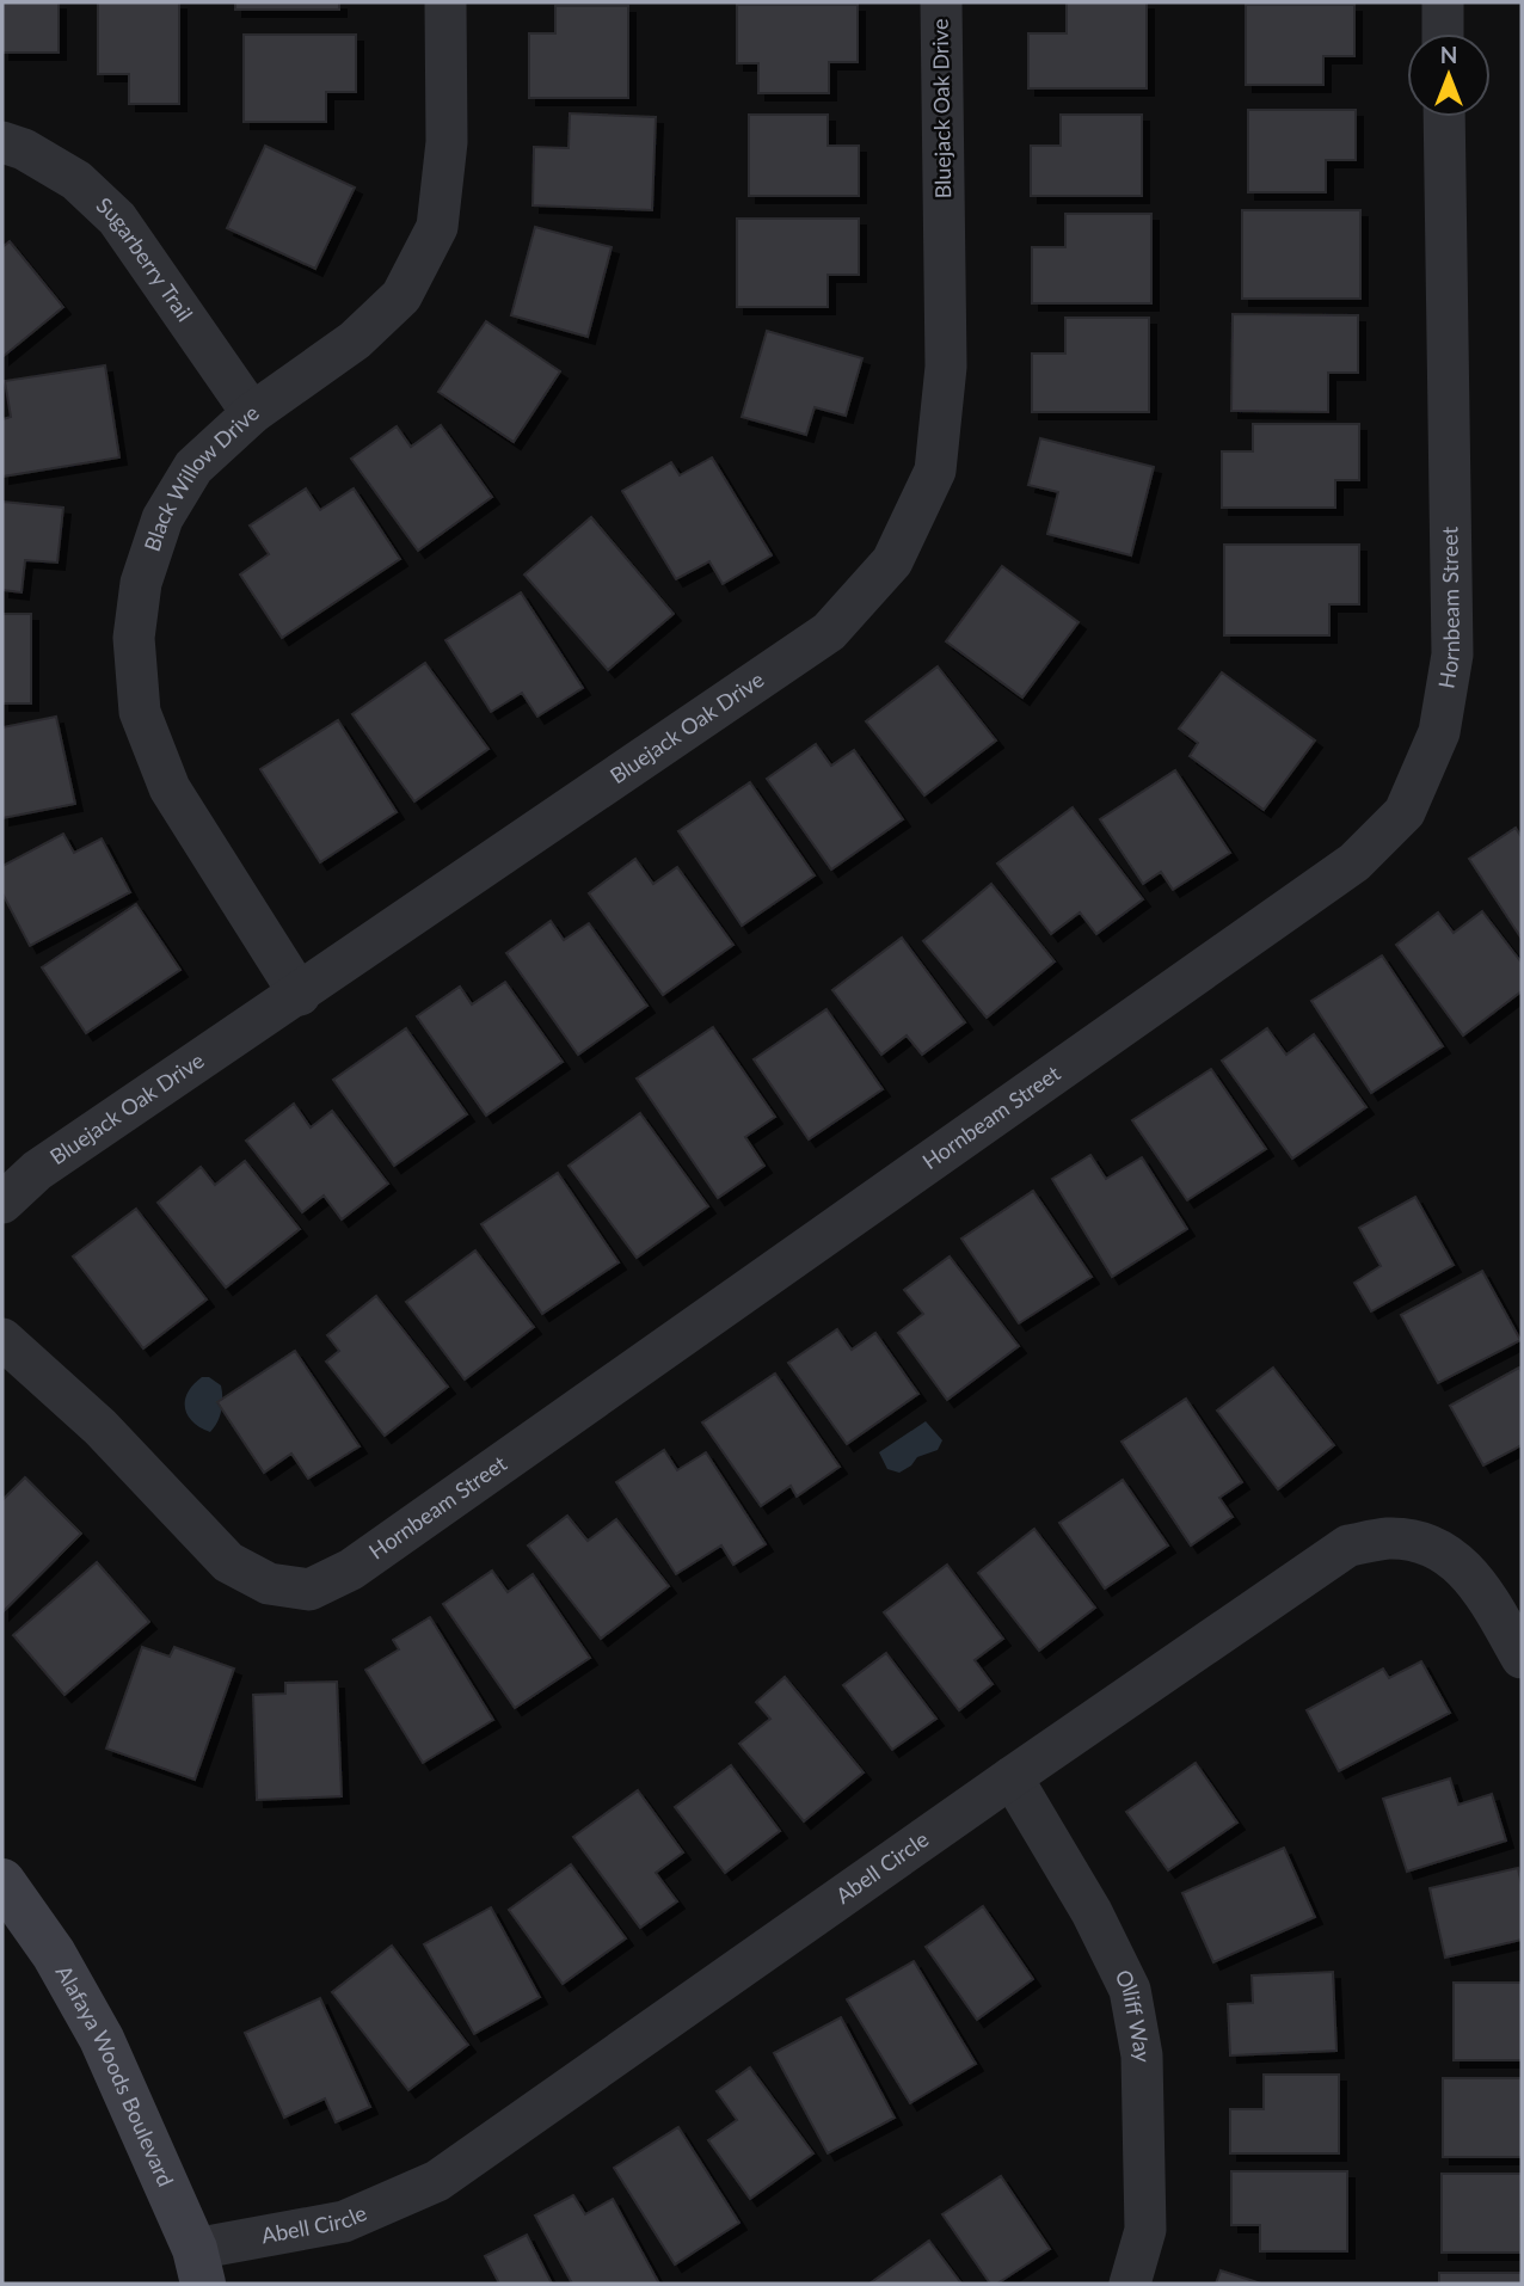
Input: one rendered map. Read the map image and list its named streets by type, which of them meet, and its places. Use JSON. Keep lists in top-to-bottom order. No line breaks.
{"streets":{"street":["Bluejack Oak Drive","Sugarberry Trail","Black Willow Drive","Hornbeam Street","Abell Circle","Olliff Way","Alafaya Woods Boulevard"]},"crossings":[["Bluejack Oak Drive","Black Willow Drive"],["Sugarberry Trail","Black Willow Drive"],["Abell Circle","Olliff Way"],["Abell Circle","Alafaya Woods Boulevard"]],"north":"top"}
